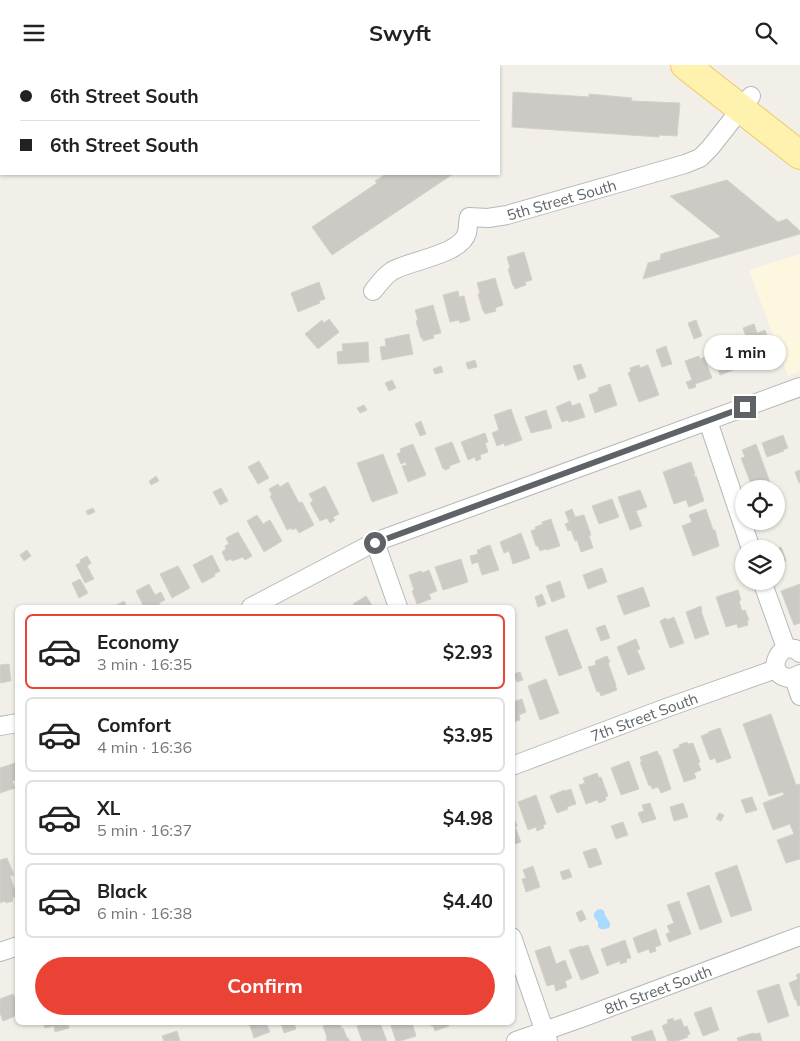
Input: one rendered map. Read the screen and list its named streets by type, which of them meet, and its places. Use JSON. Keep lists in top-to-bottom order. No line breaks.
{"streets":{"street":["5th Street South","7th Street South","8th Street South"]},"page":{"header":"Swyft","banner":["6th Street South","6th Street South"],"bubble":"1 min","list":[{"name":"Economy","note":"3 min · 16:35","value":"$2.93"},{"name":"Comfort","note":"4 min · 16:36","value":"$3.95"},{"name":"XL","note":"5 min · 16:37","value":"$4.98"},{"name":"Black","note":"6 min · 16:38","value":"$4.40"}],"buttons":"Confirm"}}
